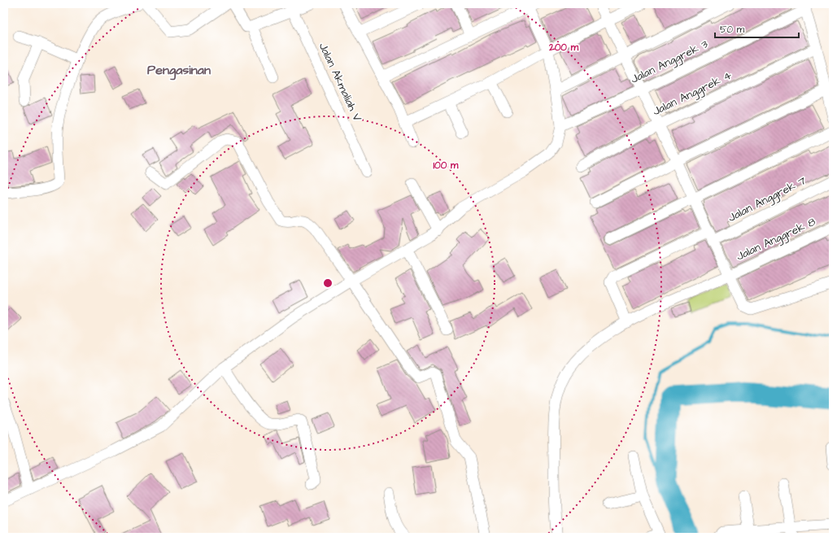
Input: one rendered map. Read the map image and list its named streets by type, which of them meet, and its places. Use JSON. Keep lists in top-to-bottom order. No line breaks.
{"streets":{"street":["Jalan Anggrek 3","Jalan Akmaliah V","Jalan Anggrek 4","Jalan Anggrek 7","Jalan Anggrek 8"]},"crossings":[["Jalan Anggrek 7","Jalan Anggrek 8"]],"districts":["Pengasinan"],"scale_bar":"50 m","rings":["200 m","100 m"]}
